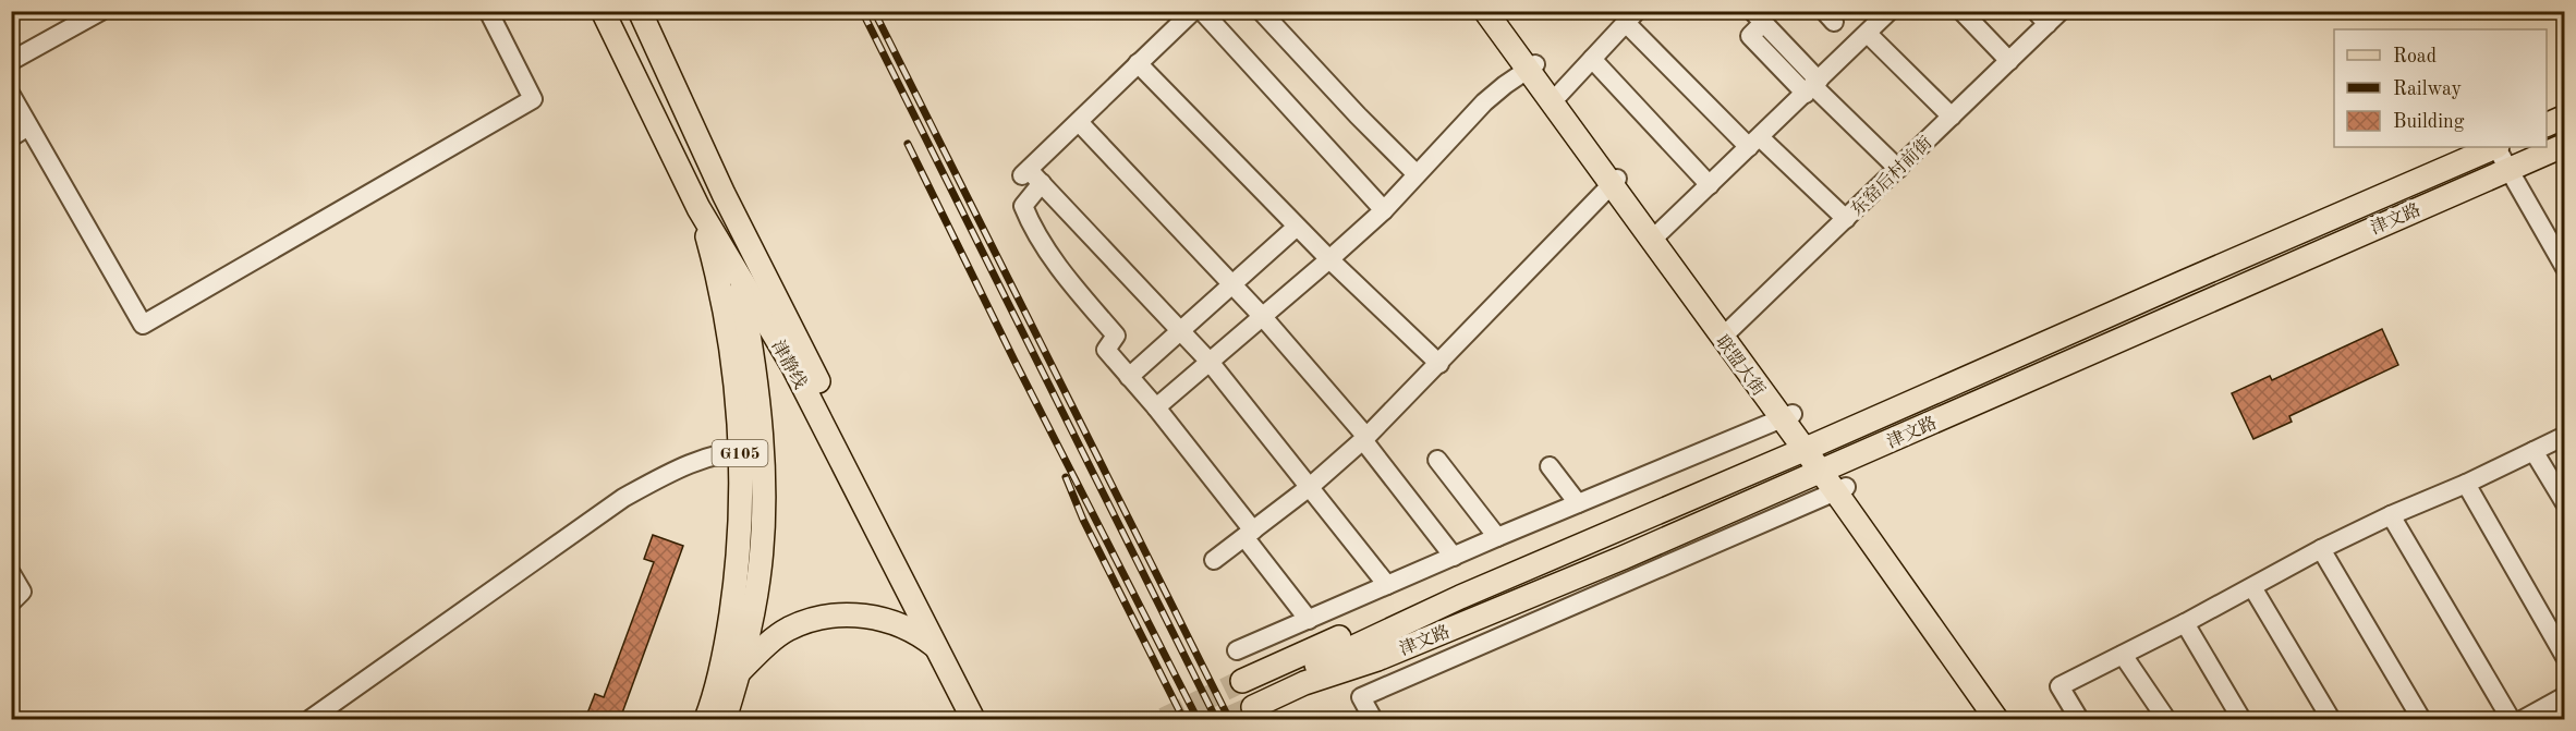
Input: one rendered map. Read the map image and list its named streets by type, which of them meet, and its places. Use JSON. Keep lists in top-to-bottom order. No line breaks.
{"streets":{"main road":["津文路","津静线","G105"],"street":["东窑后村前街"]},"crossings":[["津静线","G105"]],"legend":["Road","Railway","Building"]}
